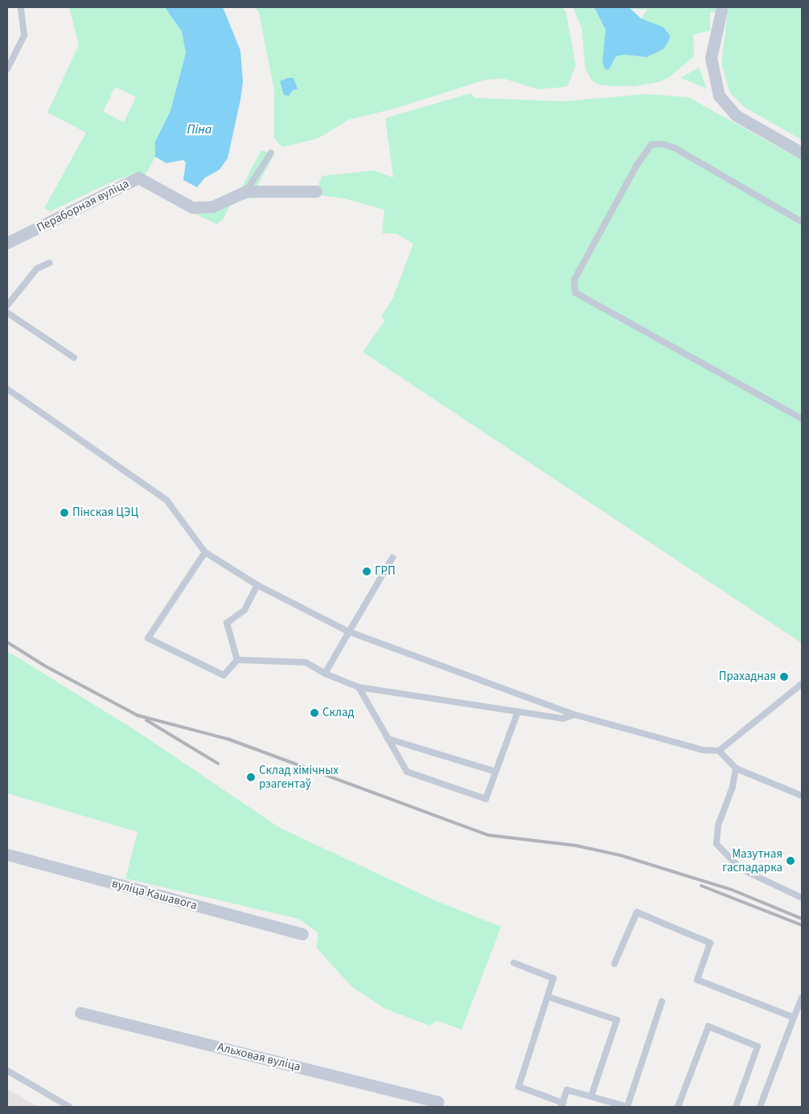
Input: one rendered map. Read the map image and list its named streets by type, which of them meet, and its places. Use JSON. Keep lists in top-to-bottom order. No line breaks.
{"streets":{"street":["Пераборная вуліца","вуліца Кашавога","Альховая вуліца"]},"water":["Піна"],"places":["Пінская ЦЭЦ","ГРП","Прахадная","Склад","Склад хімічных рэагентаў","Мазутная гаспадарка"]}
